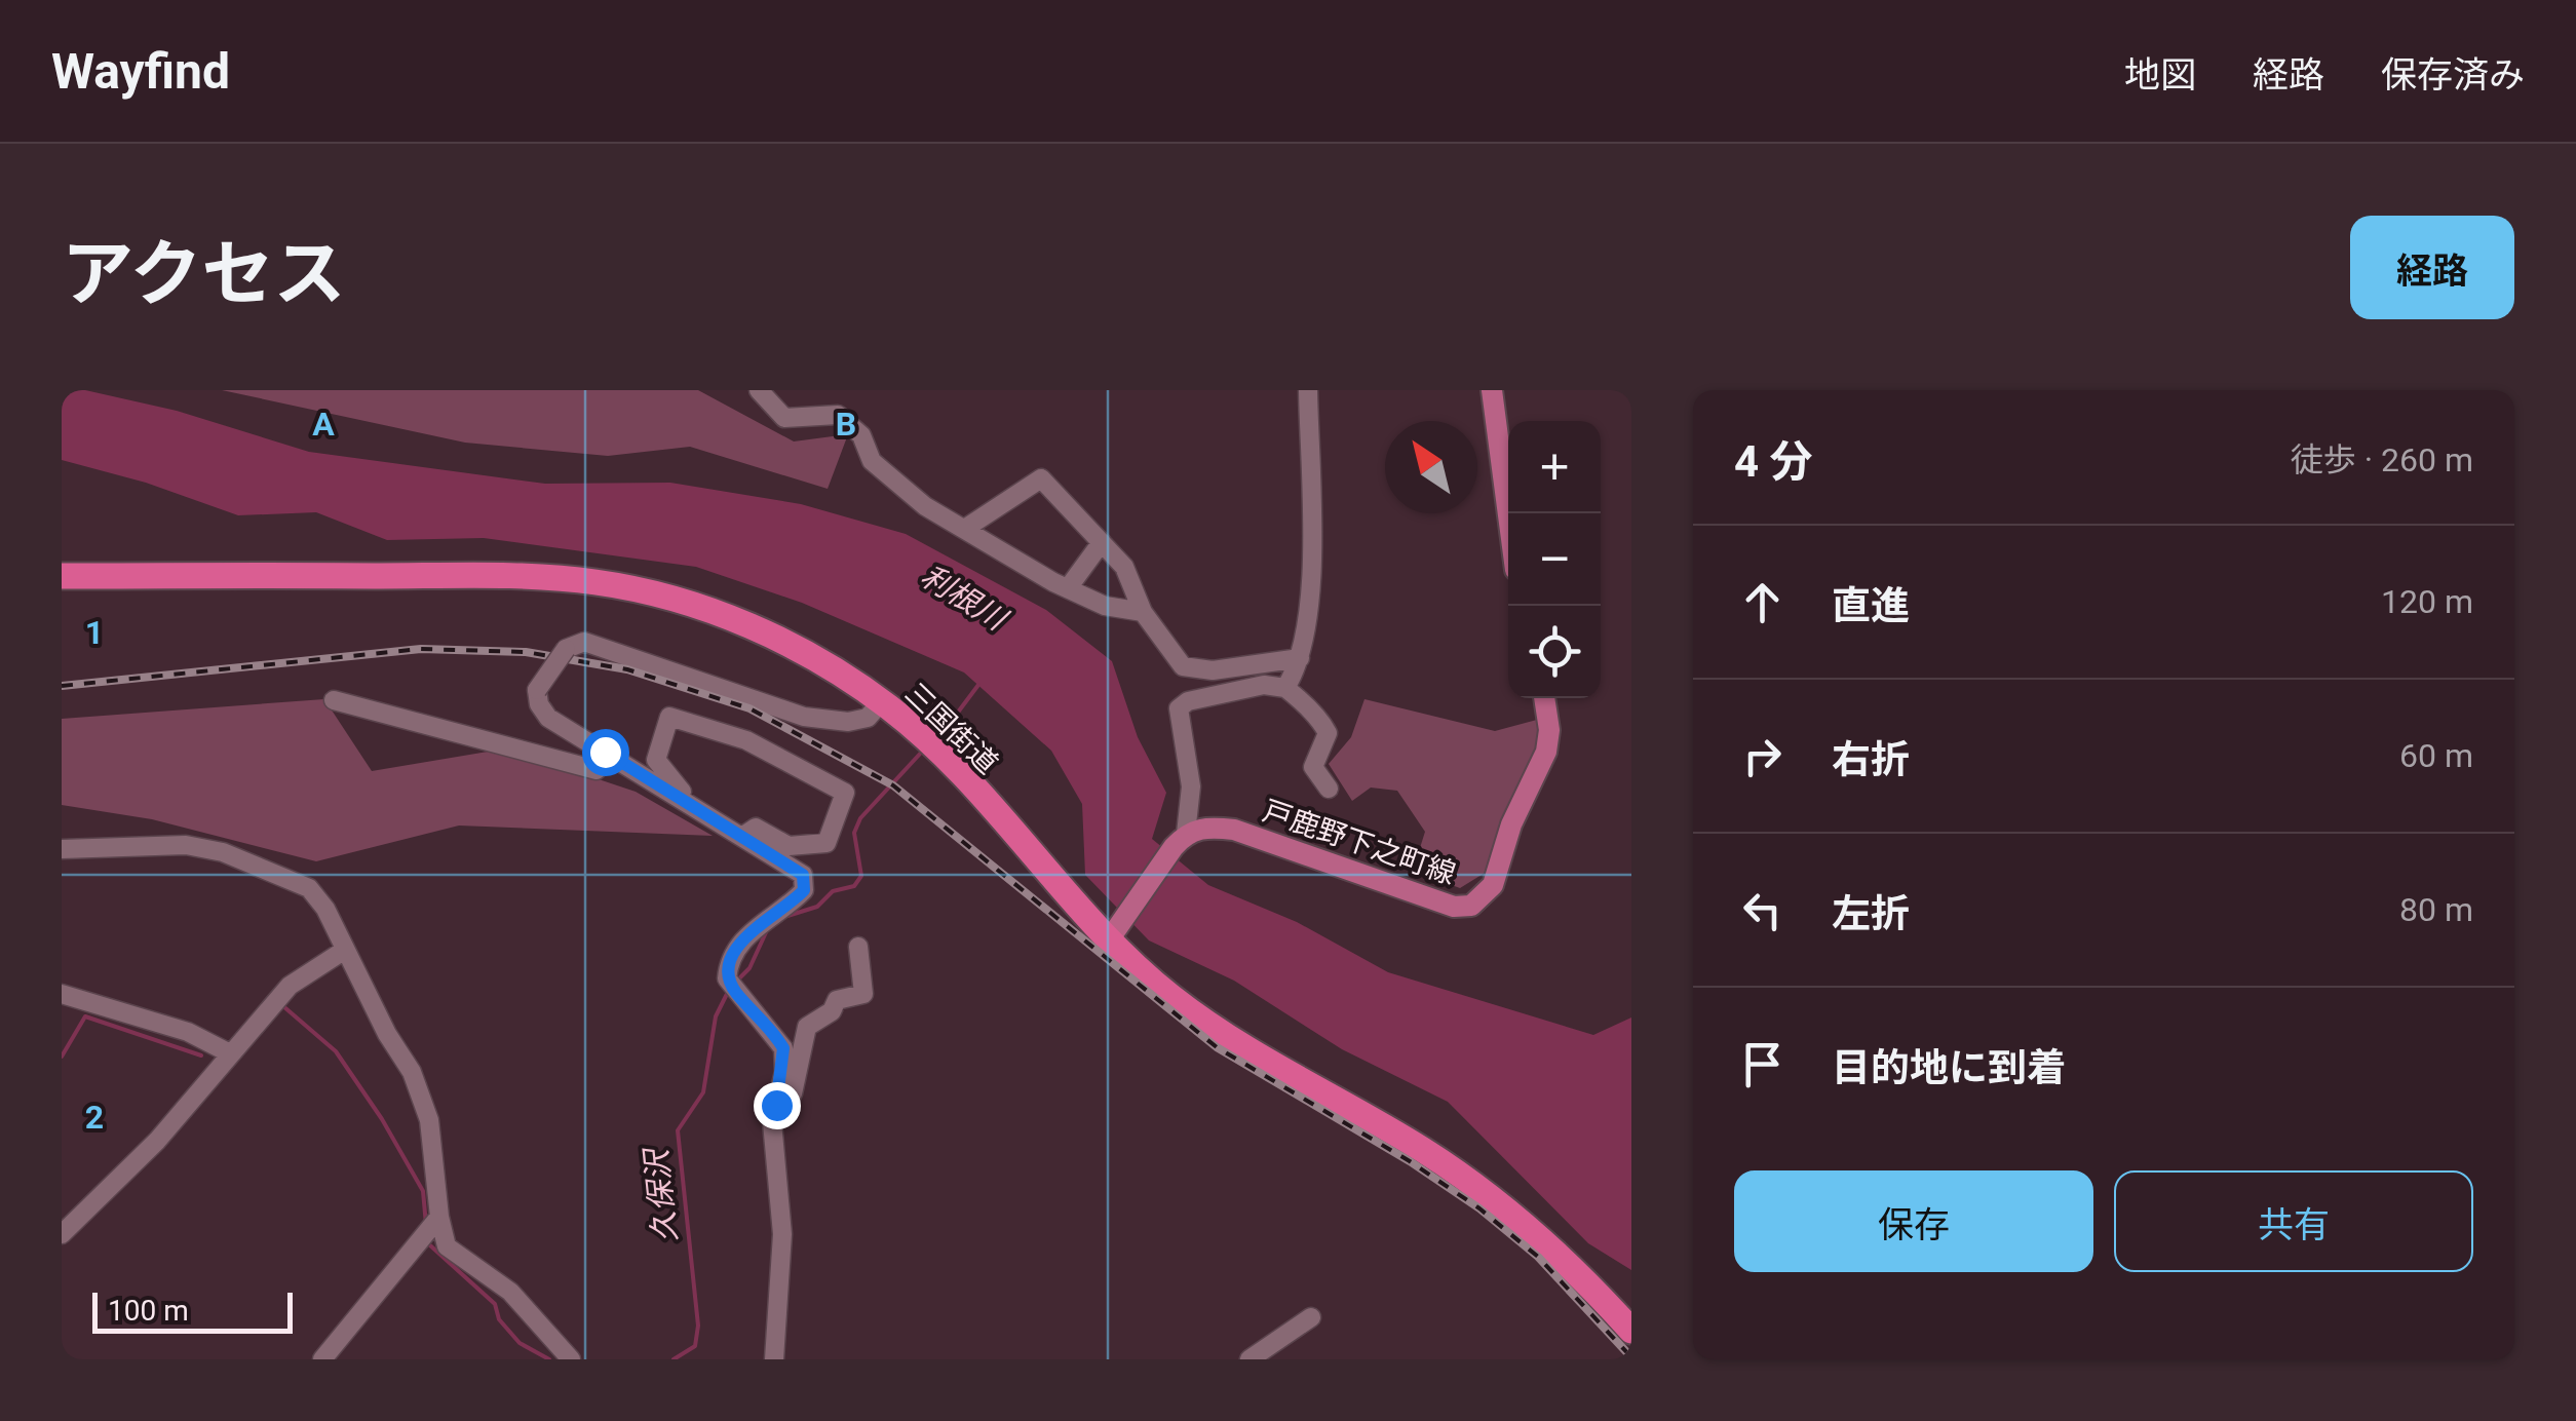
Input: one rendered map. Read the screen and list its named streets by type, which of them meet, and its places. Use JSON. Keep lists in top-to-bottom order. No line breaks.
{"streets":{"highway":["三国街道"],"main road":["戸鹿野下之町線"]},"water":["利根川","久保沢"],"scale_bar":"100 m","north":"top left","page":{"header":"Wayfind","nav":["地図","経路","保存済み"],"title":"アクセス","buttons":["経路",["保存","共有"]],"heading":["4 分","徒歩 · 260 m"],"map_buttons":["+","−"],"list":[["直進","120 m"],["右折","60 m"],["左折","80 m"],"目的地に到着"],"scale":"100 m"},"grid":{"columns":["A","B"],"rows":["1","2"]}}
